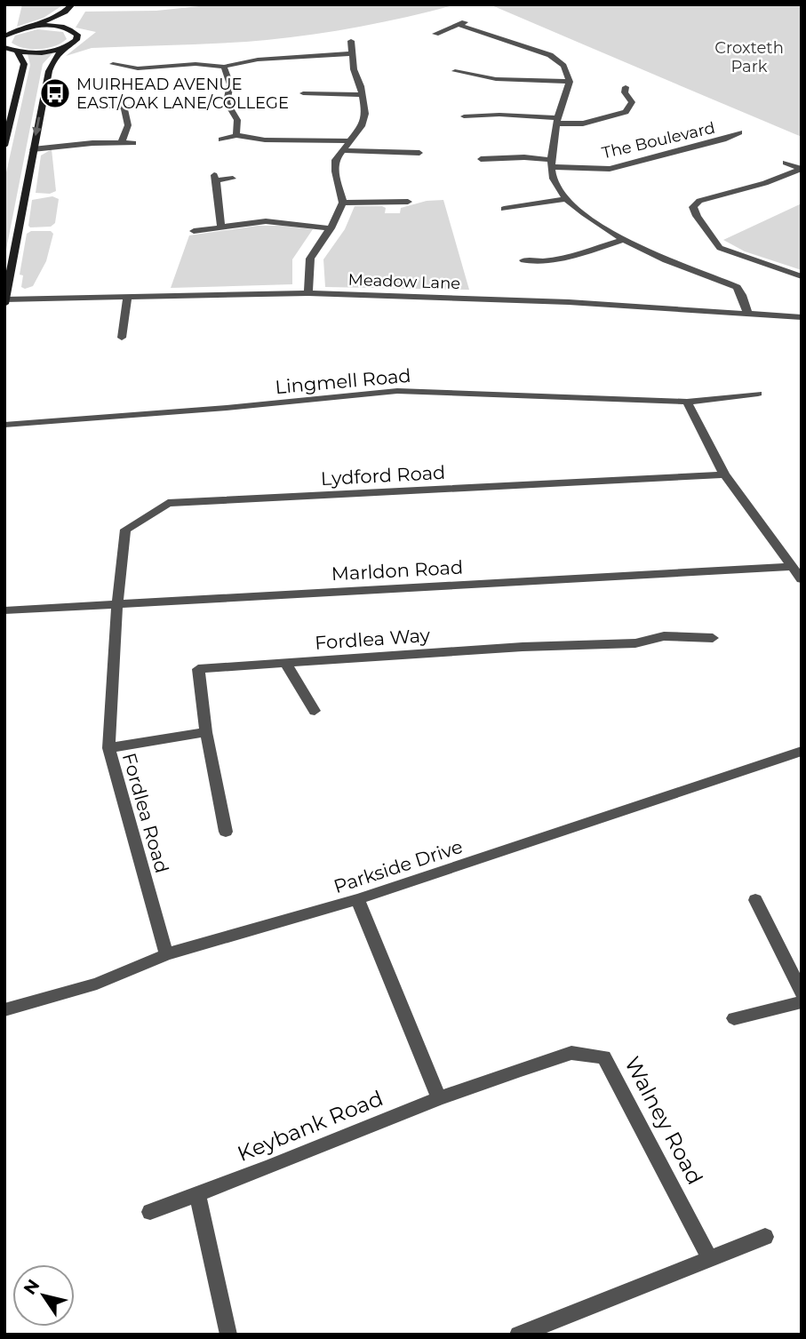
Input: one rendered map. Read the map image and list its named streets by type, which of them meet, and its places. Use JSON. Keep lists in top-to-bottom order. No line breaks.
{"streets":{"street":["The Boulevard","Meadow Lane","Lingmell Road","Lydford Road","Marldon Road","Fordlea Way","Fordlea Road","Parkside Drive","Walney Road","Keybank Road"]},"crossings":[["Lydford Road","Marldon Road"],["Lydford Road","Fordlea Road"],["Marldon Road","Fordlea Road"],["Fordlea Road","Parkside Drive"],["Walney Road","Keybank Road"]],"parks":["Croxteth Park"],"places":{"bus stop":["MUIRHEAD AVENUE EAST/OAK LANE/COLLEGE"]},"north":"top left"}
